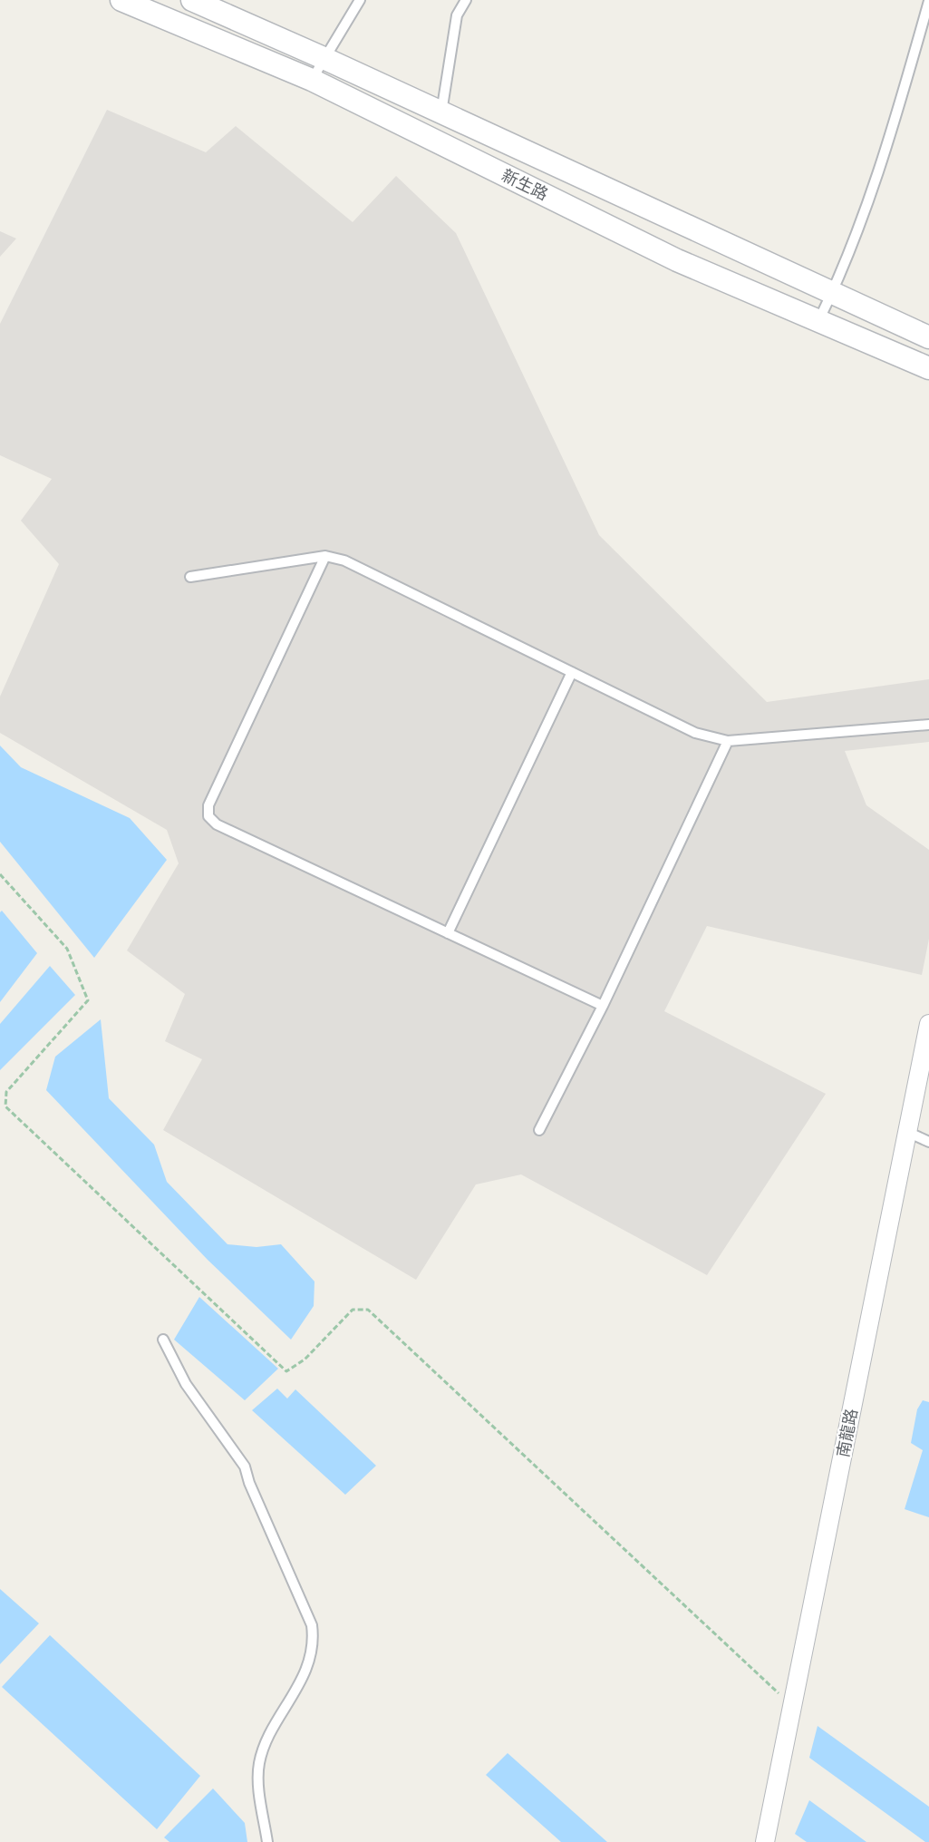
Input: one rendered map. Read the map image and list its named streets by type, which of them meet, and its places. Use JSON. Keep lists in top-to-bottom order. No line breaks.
{"streets":{"street":["新生路","南龍路"]}}
